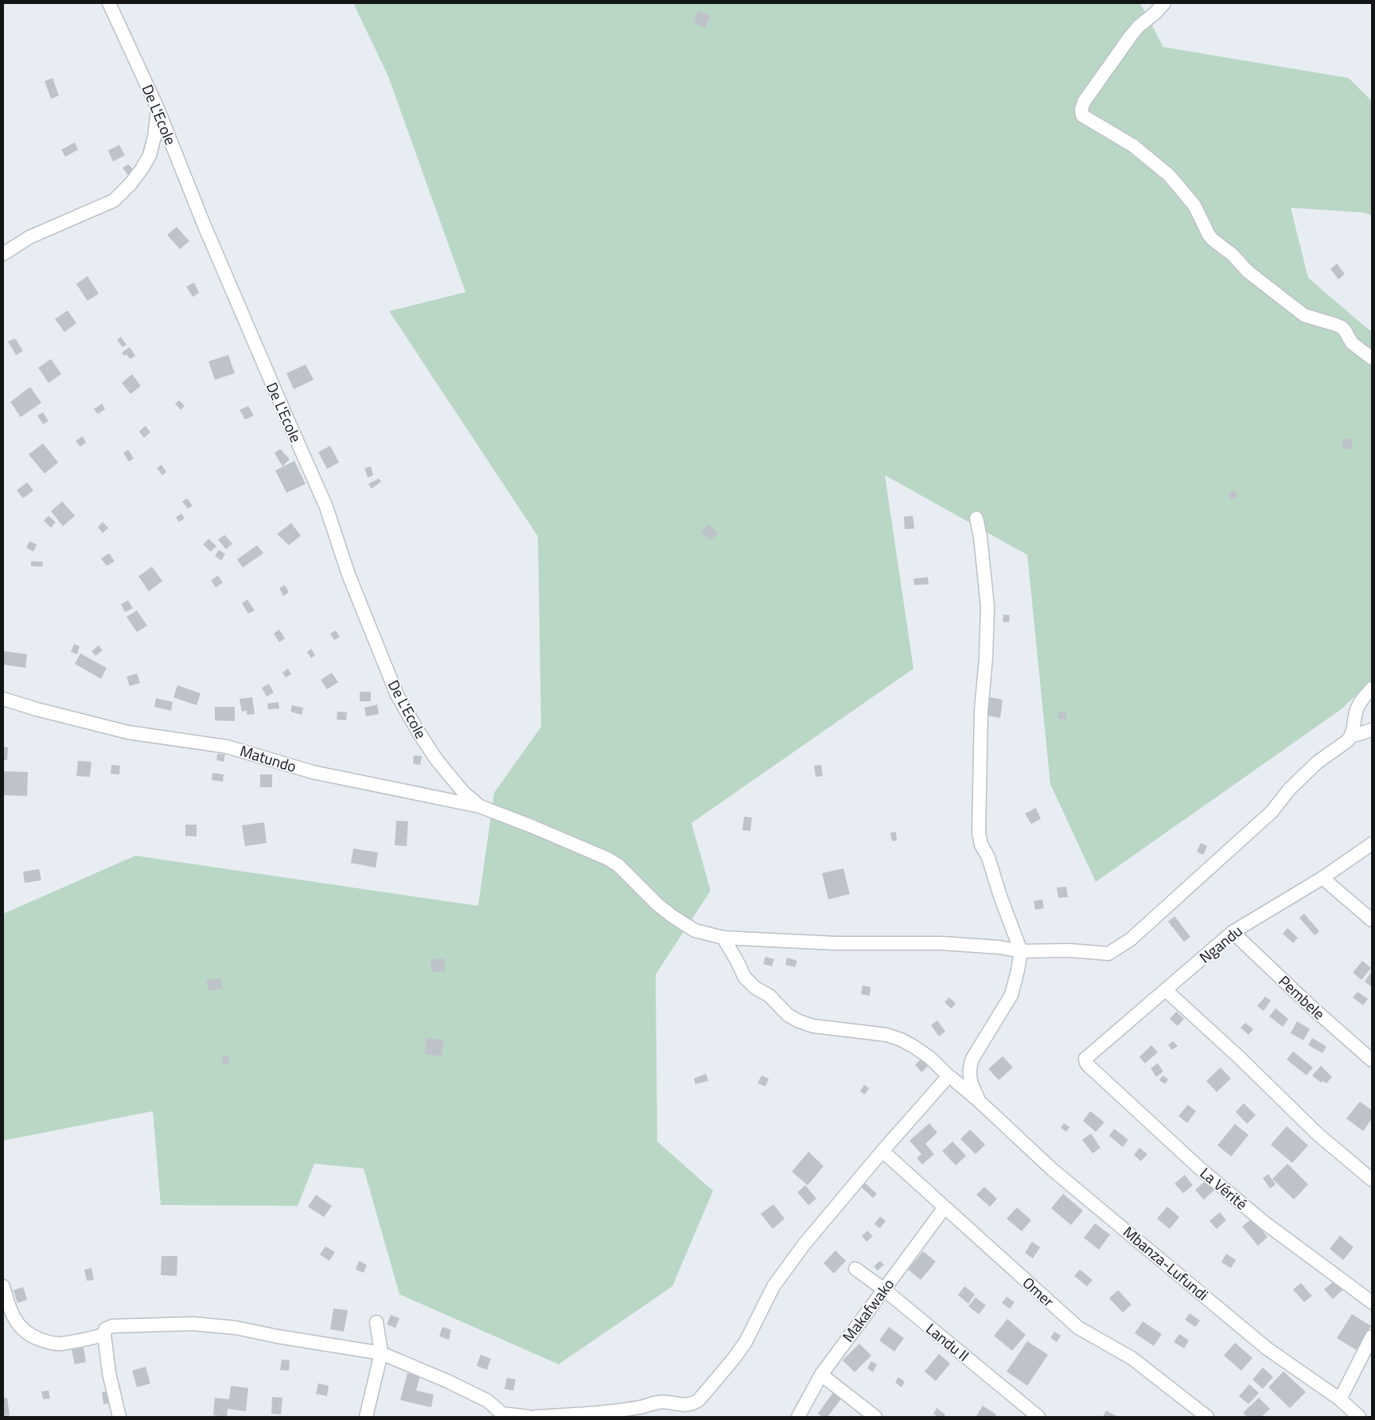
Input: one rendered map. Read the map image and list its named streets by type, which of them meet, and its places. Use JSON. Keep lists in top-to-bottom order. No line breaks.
{"streets":{"street":["De L'Ecole","Matundo","Ngandu","Pembele","La Vérité","Mbanza-Lufundi","Omer","Makafwako","Landu II"]},"crossings":[["De L'Ecole","Matundo"],["Matundo","Mbanza-Lufundi"],["Ngandu","Pembele"],["Ngandu","La Vérité"],["Omer","Makafwako"],["Makafwako","Landu II"]]}
